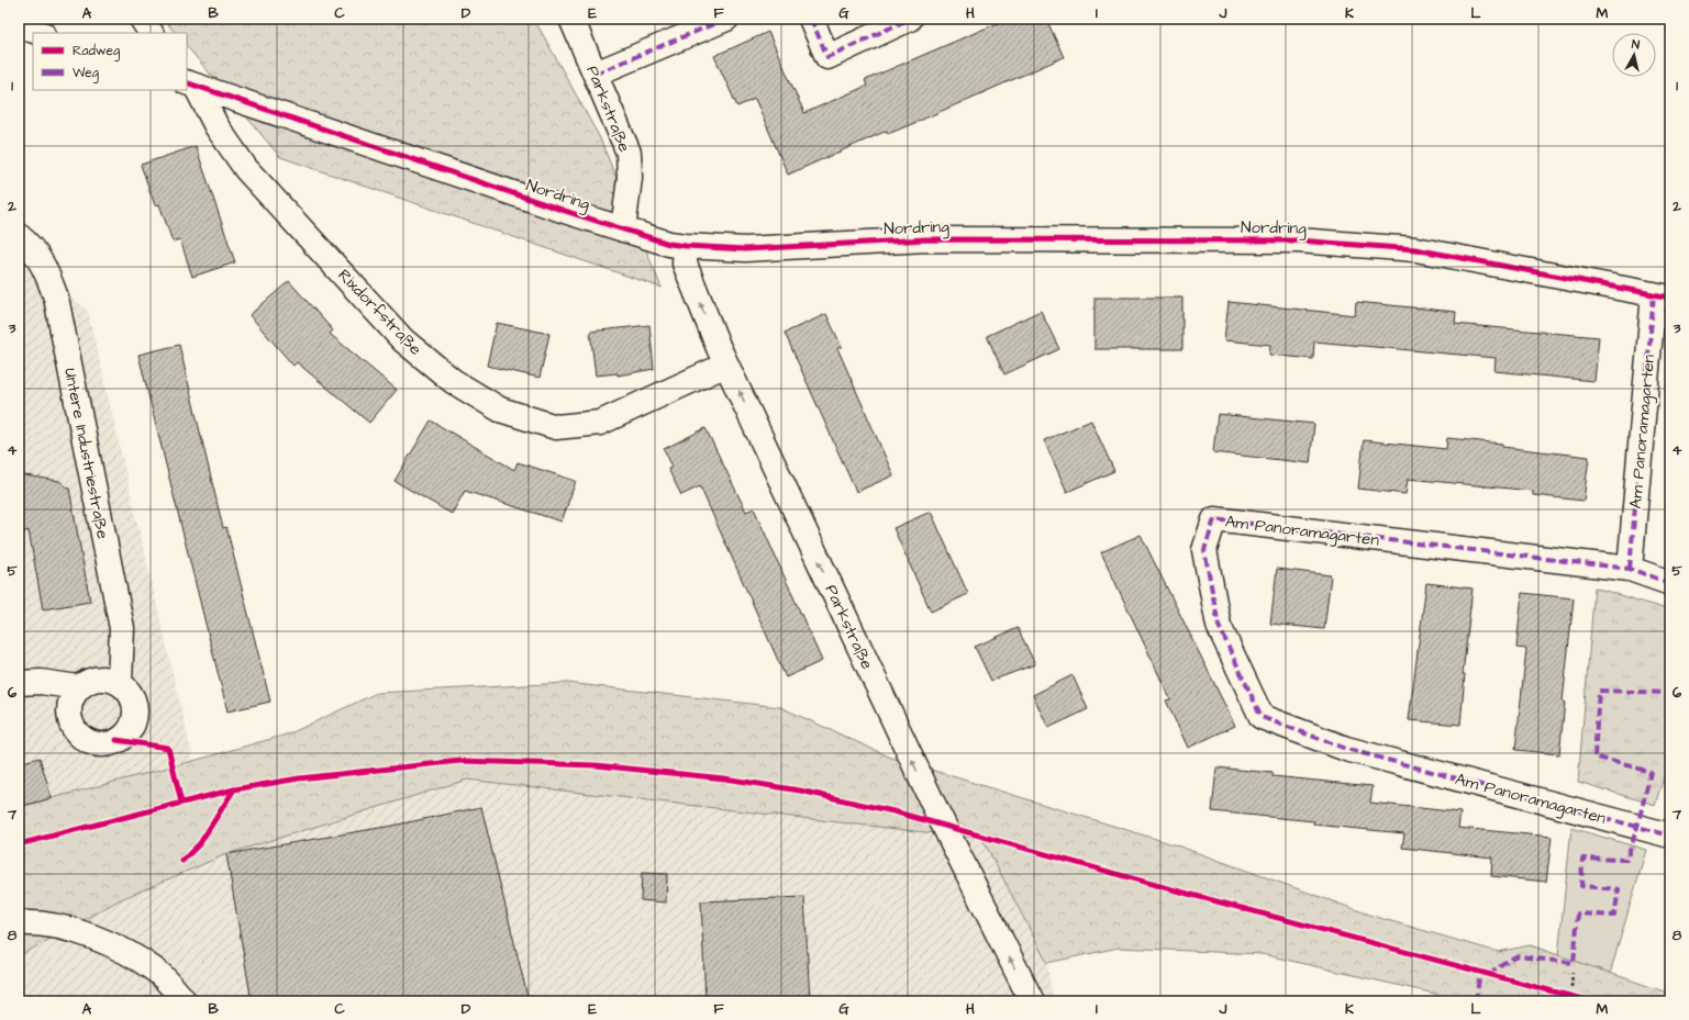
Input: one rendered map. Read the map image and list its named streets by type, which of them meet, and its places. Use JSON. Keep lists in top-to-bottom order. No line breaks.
{"streets":{"street":["Parkstraße","Nordring","Rixdorfstraße","Am Panoramagarten","Untere Industriestraße"]},"crossings":[["Parkstraße","Nordring"],["Parkstraße","Rixdorfstraße"],["Nordring","Rixdorfstraße"],["Nordring","Am Panoramagarten"]],"one_way":["Parkstraße"],"legend":["Radweg","Weg"],"north":"top","grid":{"columns":["A","B","C","D","E","F","G","H","I","J","K","L","M"],"rows":["1","2","3","4","5","6","7","8"]}}
